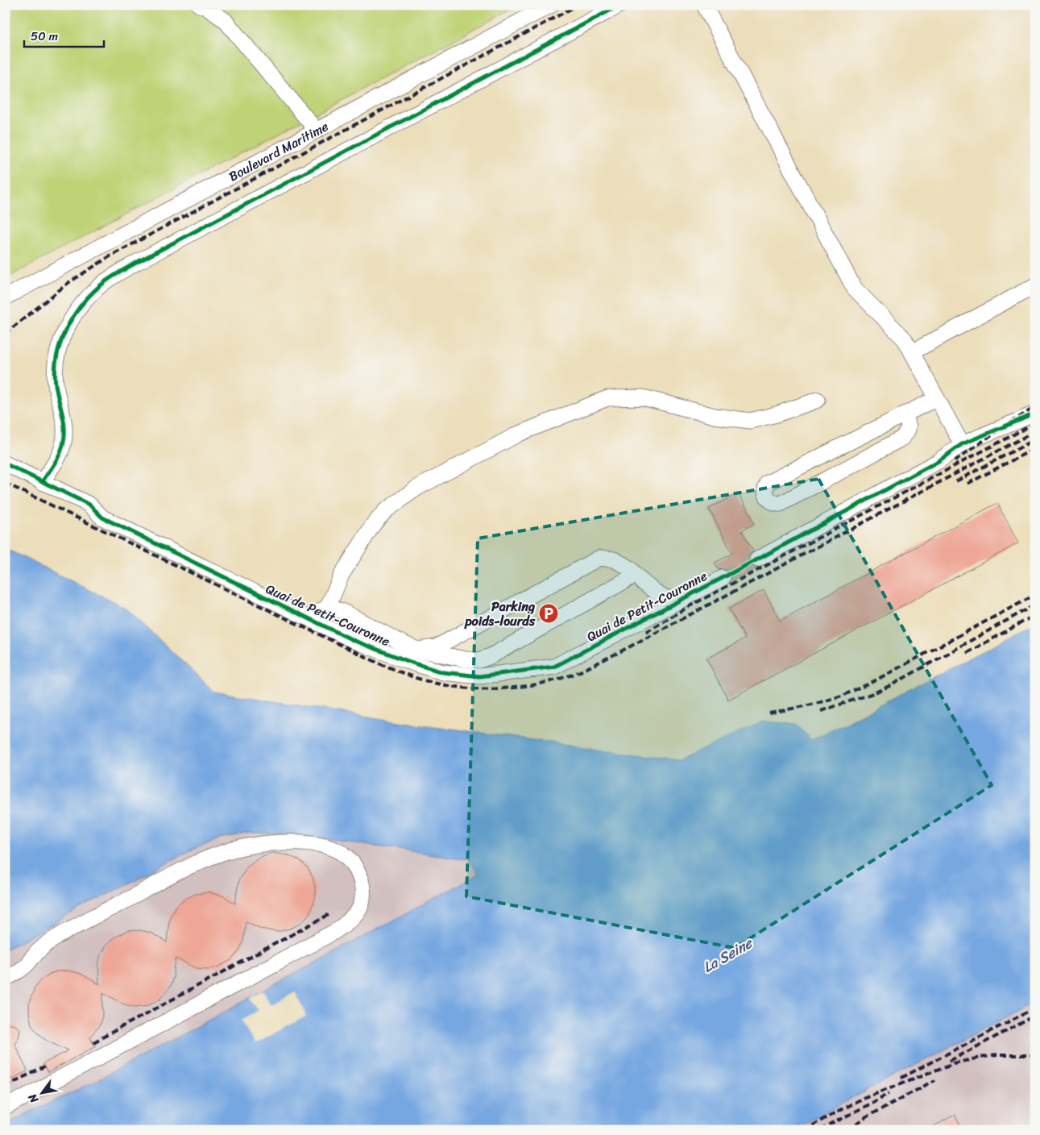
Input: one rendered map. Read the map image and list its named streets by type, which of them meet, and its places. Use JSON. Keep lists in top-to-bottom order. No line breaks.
{"streets":{"street":["Boulevard Maritime","Quai de Petit-Couronne"]},"water":["La Seine"],"places":{"parking":["Parking poids-lourds"]},"scale_bar":"50 m","north":"bottom left"}
